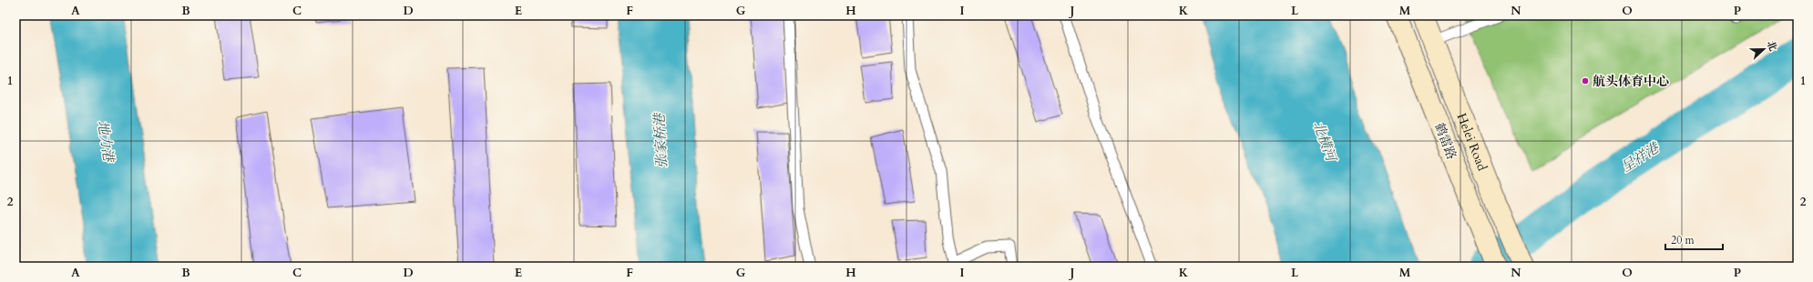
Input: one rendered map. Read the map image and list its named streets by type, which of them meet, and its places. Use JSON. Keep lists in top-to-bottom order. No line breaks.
{"streets":{"street":["鹤雷路","Helei Road"]},"water":["地力港","张家桥港","北横河","呈祥港"],"places":["航头体育中心"],"scale_bar":"20 m","north":"right","grid":{"columns":["A","B","C","D","E","F","G","H","I","J","K","L","M","N","O","P"],"rows":["1","2"]}}
